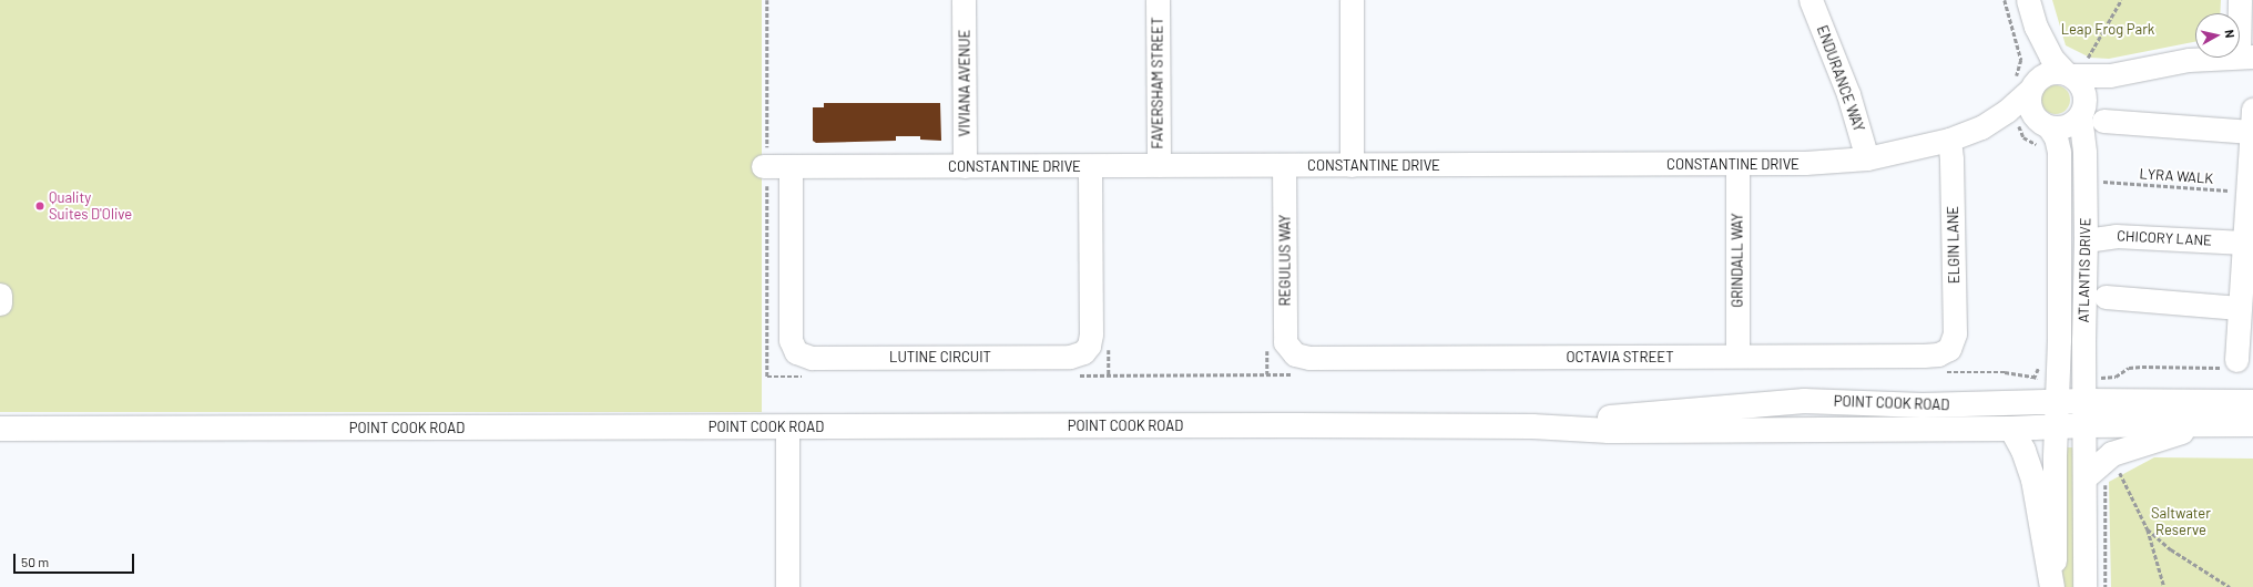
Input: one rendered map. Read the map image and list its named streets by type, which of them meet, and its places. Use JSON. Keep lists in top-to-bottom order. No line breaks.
{"streets":{"main road":["POINT COOK ROAD"],"street":["ENDURANCE WAY","VIVIANA AVENUE","FAVERSHAM STREET","CONSTANTINE DRIVE","CHICORY LANE","ELGIN LANE","REGULUS WAY","GRINDALL WAY","ATLANTIS DRIVE","LUTINE CIRCUIT","OCTAVIA STREET"],"path":["LYRA WALK"]},"crossings":[["ENDURANCE WAY","CONSTANTINE DRIVE"],["VIVIANA AVENUE","CONSTANTINE DRIVE"],["FAVERSHAM STREET","CONSTANTINE DRIVE"],["CONSTANTINE DRIVE","ELGIN LANE"],["CONSTANTINE DRIVE","REGULUS WAY"],["CONSTANTINE DRIVE","GRINDALL WAY"],["CONSTANTINE DRIVE","ATLANTIS DRIVE"],["CONSTANTINE DRIVE","LUTINE CIRCUIT"],["CHICORY LANE","ATLANTIS DRIVE"],["ELGIN LANE","OCTAVIA STREET"],["REGULUS WAY","OCTAVIA STREET"],["GRINDALL WAY","OCTAVIA STREET"],["ATLANTIS DRIVE","POINT COOK ROAD"]],"parks":["Leap Frog Park","Saltwater Reserve"],"places":["Quality Suites D'Olive"],"scale_bar":"50 m","north":"right"}
